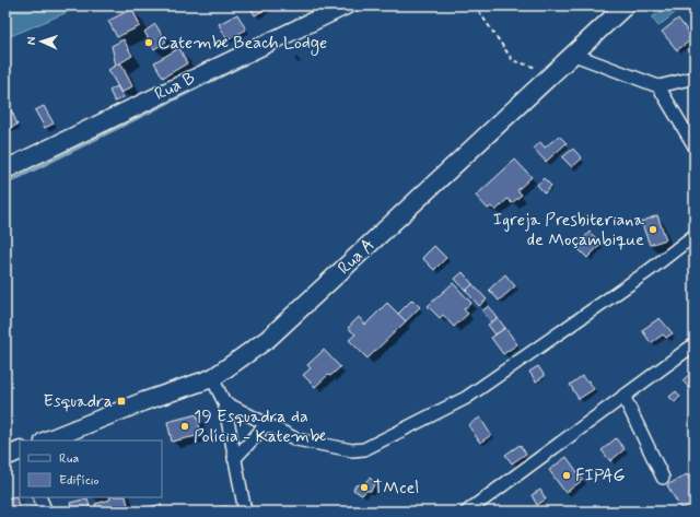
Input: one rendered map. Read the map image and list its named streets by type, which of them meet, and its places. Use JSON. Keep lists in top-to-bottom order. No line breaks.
{"streets":{"main road":["Rua B","Rua A"]},"places":{"other":["Catembe Beach Lodge","Igreja Presbiteriana de Moçambique","19 Esquadra da Polícia - Katembe","FIPAG","TMcel"],"transit":["Esquadra"]},"legend":["Rua","Edifício"],"north":"left"}
